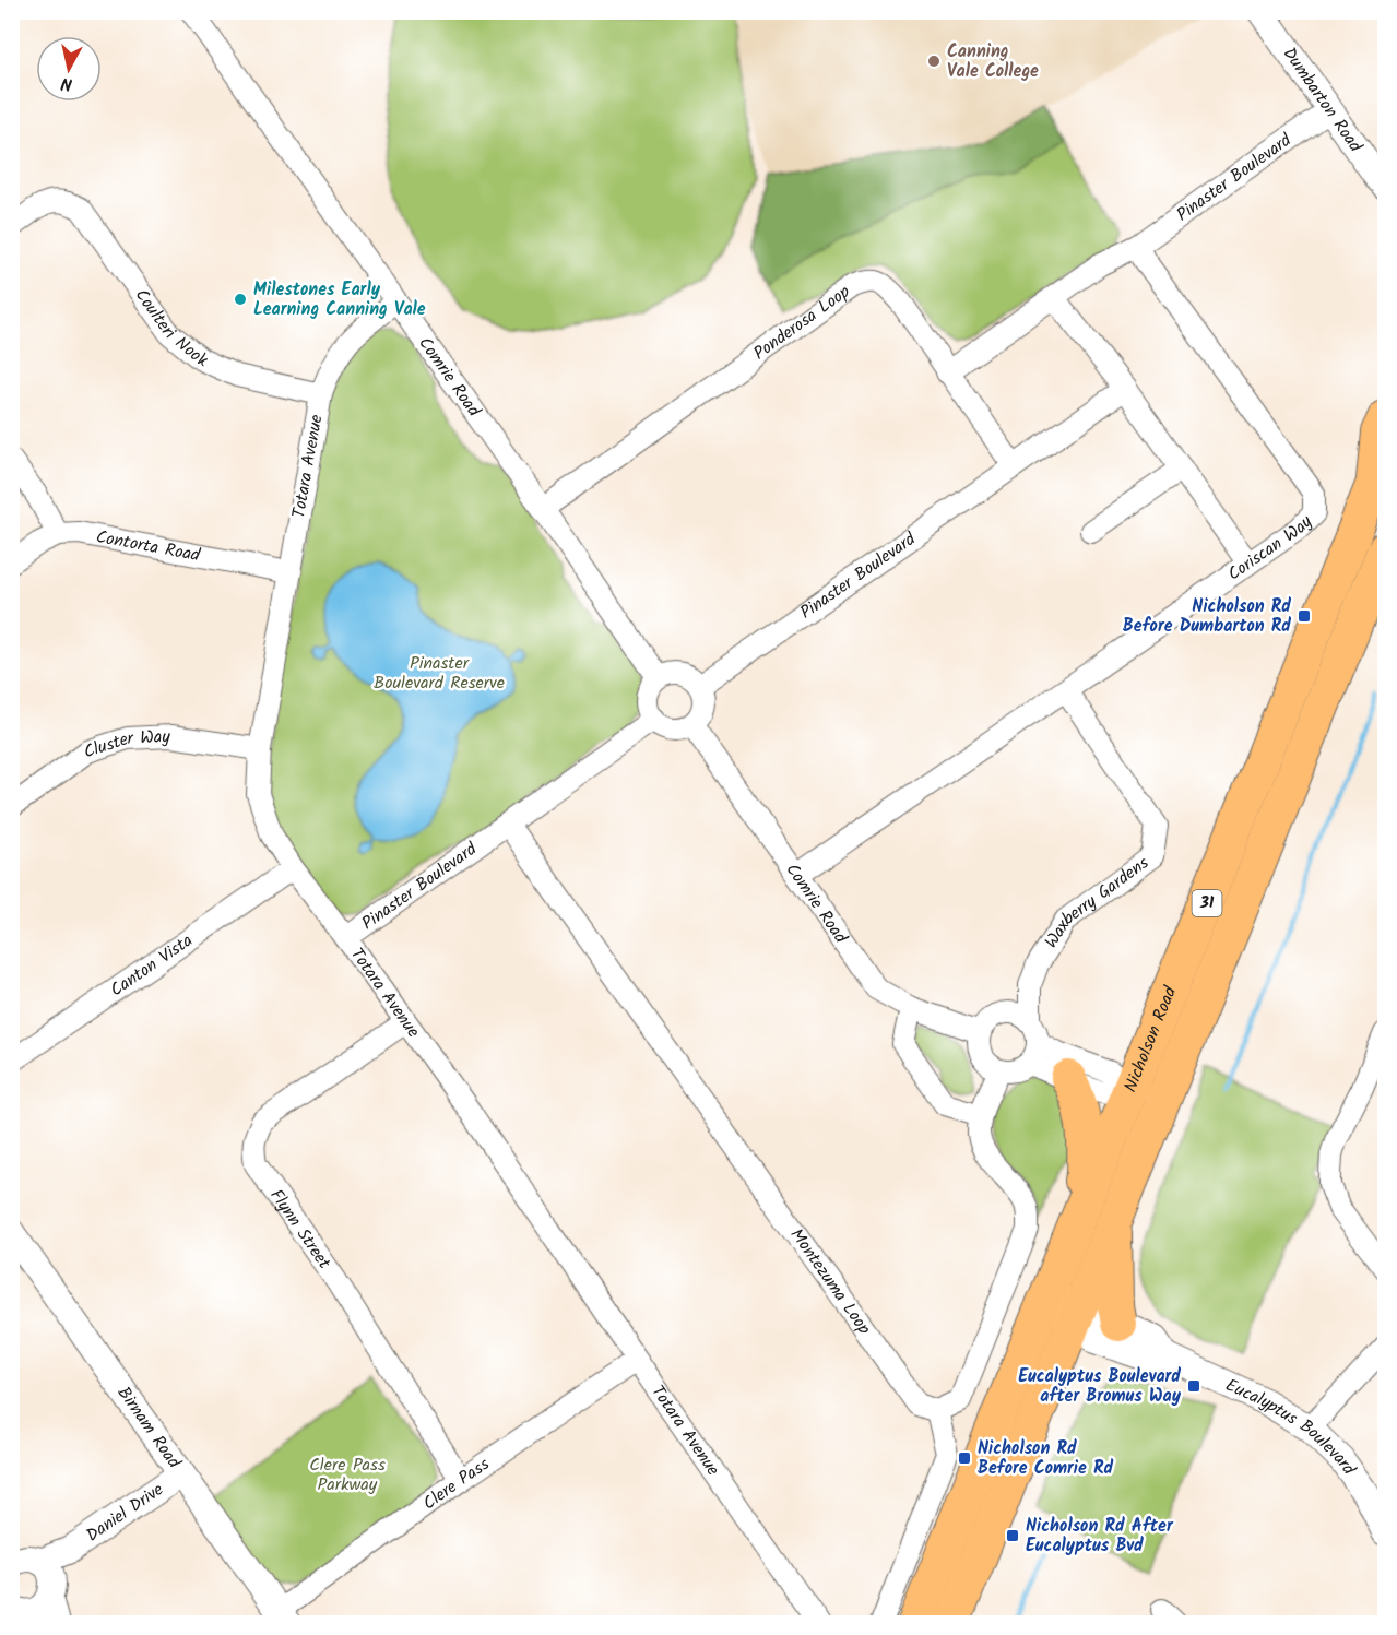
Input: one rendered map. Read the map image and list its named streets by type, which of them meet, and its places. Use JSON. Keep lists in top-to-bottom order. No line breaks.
{"streets":{"main road":["31","Nicholson Road"],"street":["Dumbarton Road","Pinaster Boulevard","Ponderosa Loop","Coulteri Nook","Comrie Road","Totara Avenue","Coriscan Way","Contorta Road","Cluster Way","Waxberry Gardens","Canton Vista","Flynn Street","Montezuma Loop","Birnam Road","Eucalyptus Boulevard","Clere Pass","Daniel Drive"]},"crossings":[["Dumbarton Road","Pinaster Boulevard"],["Pinaster Boulevard","Ponderosa Loop"],["Pinaster Boulevard","Comrie Road"],["Pinaster Boulevard","Totara Avenue"],["Pinaster Boulevard","Coriscan Way"],["Pinaster Boulevard","Montezuma Loop"],["Ponderosa Loop","Comrie Road"],["Coulteri Nook","Totara Avenue"],["Comrie Road","Totara Avenue"],["Comrie Road","Coriscan Way"],["Comrie Road","Waxberry Gardens"],["Totara Avenue","Contorta Road"],["Totara Avenue","Cluster Way"],["Totara Avenue","Canton Vista"],["Totara Avenue","Flynn Street"],["Totara Avenue","Clere Pass"],["Coriscan Way","Waxberry Gardens"],["Nicholson Road","Eucalyptus Boulevard"],["Flynn Street","Clere Pass"],["Birnam Road","Clere Pass"],["Birnam Road","Daniel Drive"]],"parks":["Pinaster Boulevard Reserve","Clere Pass Parkway"],"places":{"other":["Canning Vale College","Milestones Early Learning Canning Vale"],"transit":["Nicholson Rd Before Dumbarton Rd","Eucalyptus Boulevard after Bromus Way","Nicholson Rd Before Comrie Rd","Nicholson Rd After Eucalyptus Bvd"]},"north":"bottom"}
